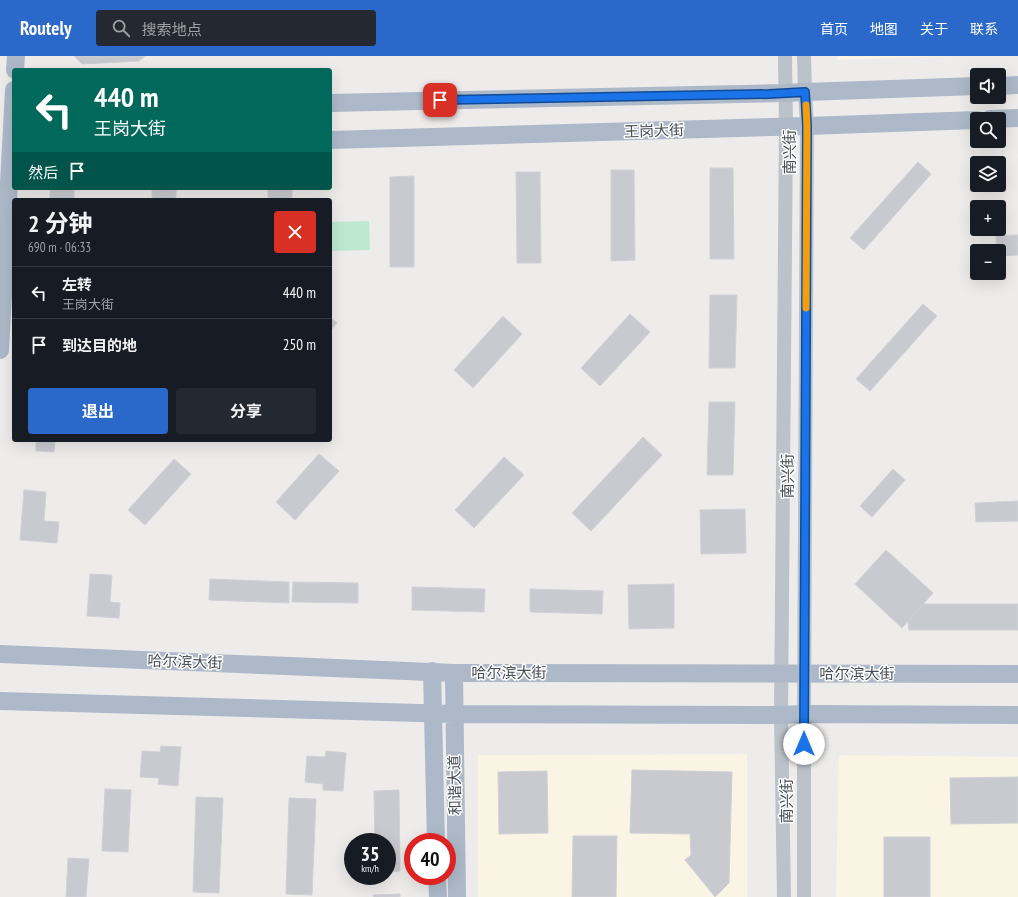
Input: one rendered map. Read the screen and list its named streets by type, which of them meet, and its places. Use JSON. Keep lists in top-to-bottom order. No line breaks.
{"streets":{"main road":["王岗大街","哈尔滨大街","和谐大道"],"street":["南兴街"]},"crossings":[["王岗大街","南兴街"],["南兴街","哈尔滨大街"],["哈尔滨大街","和谐大道"]],"page":{"header":"Routely","search":"搜索地点","nav":["首页","地图","关于","联系"],"map_buttons":["+","−"],"turn":["440 m","王岗大街"],"then":"然后","heading":["2 分钟","690 m · 06:33"],"list":[{"name":"左转","note":"王岗大街","value":"440 m"},{"name":"到达目的地","value":"250 m"}],"buttons":["退出","分享"],"speed":"35 km/h","limit":"40"}}
